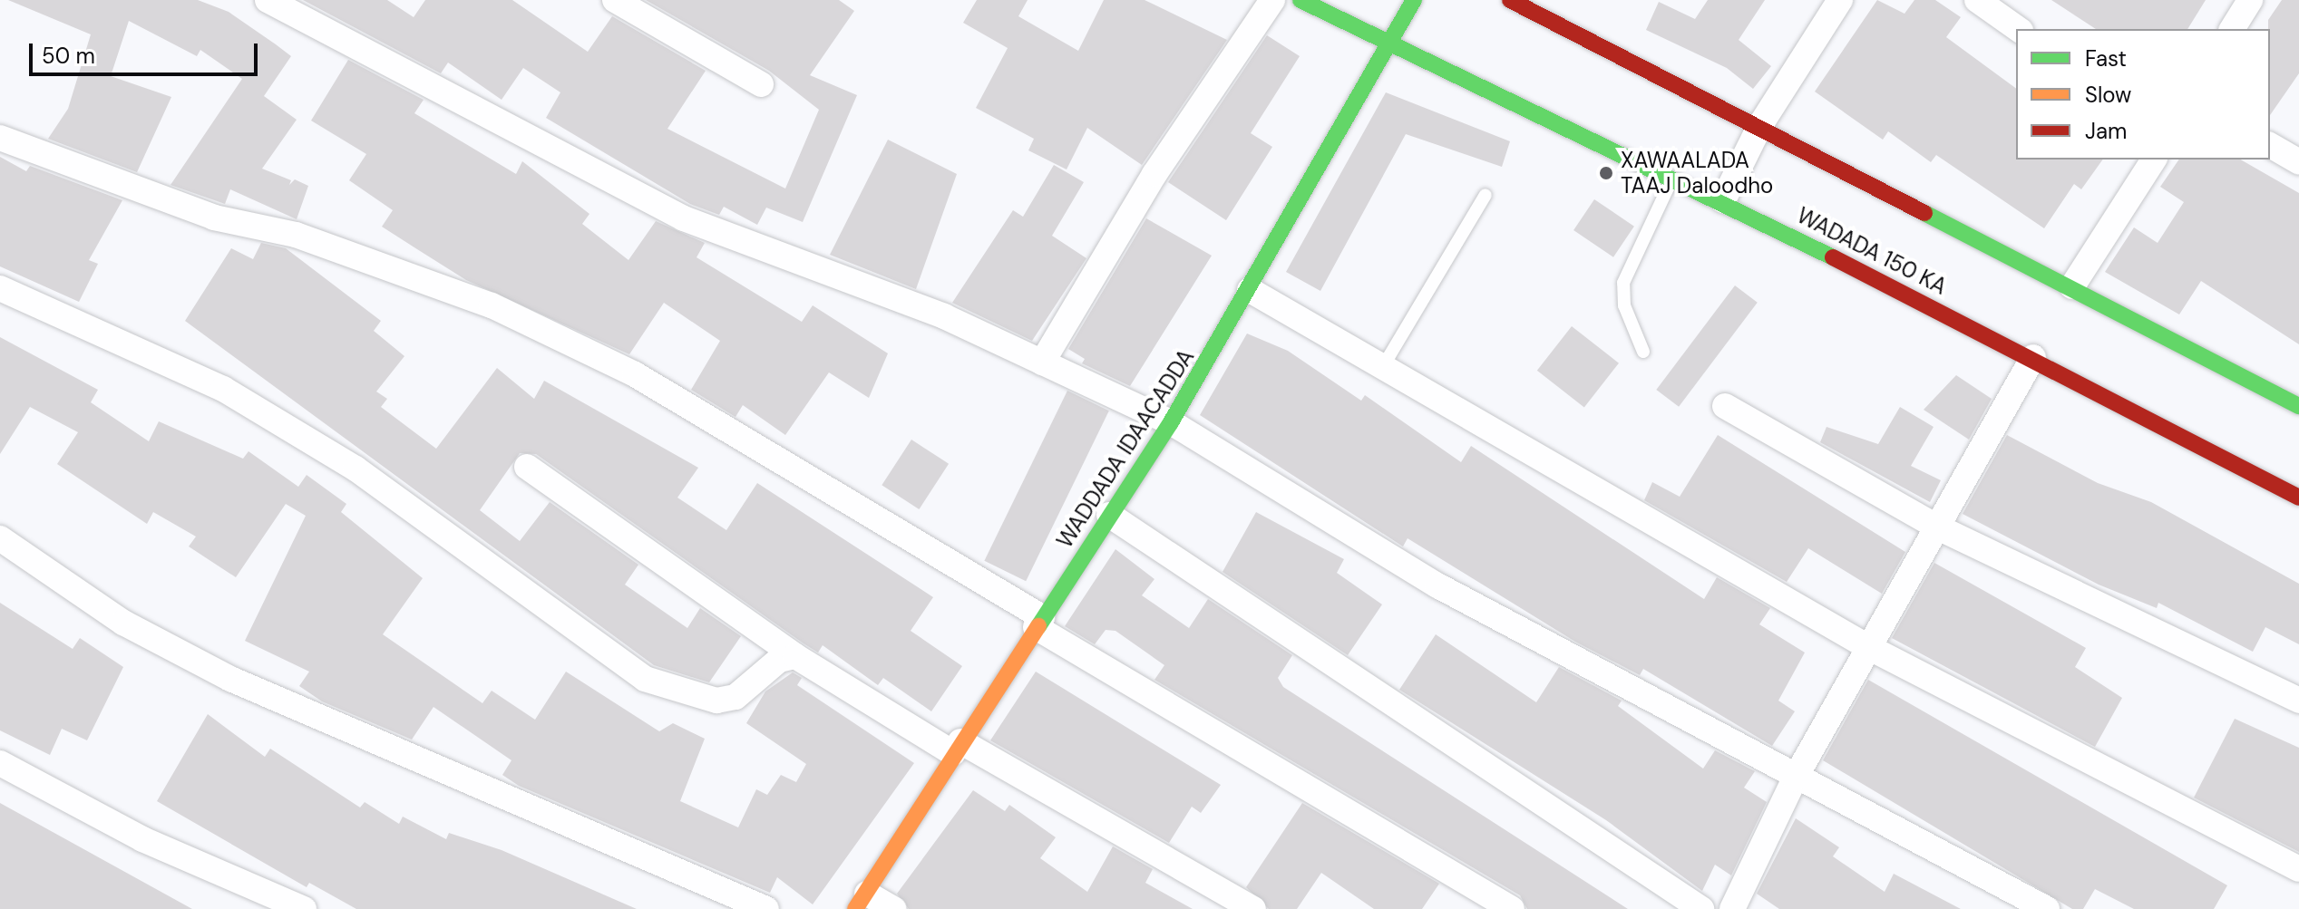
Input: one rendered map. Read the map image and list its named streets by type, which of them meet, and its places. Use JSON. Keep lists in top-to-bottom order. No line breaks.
{"streets":{"street":["WADADA 150 KA","WADDADA IDAACADDA"]},"crossings":[["WADADA 150 KA","WADDADA IDAACADDA"]],"places":["XAWAALADA TAAJ Daloodho"],"legend":["Fast","Slow","Jam"],"scale_bar":"50 m"}
